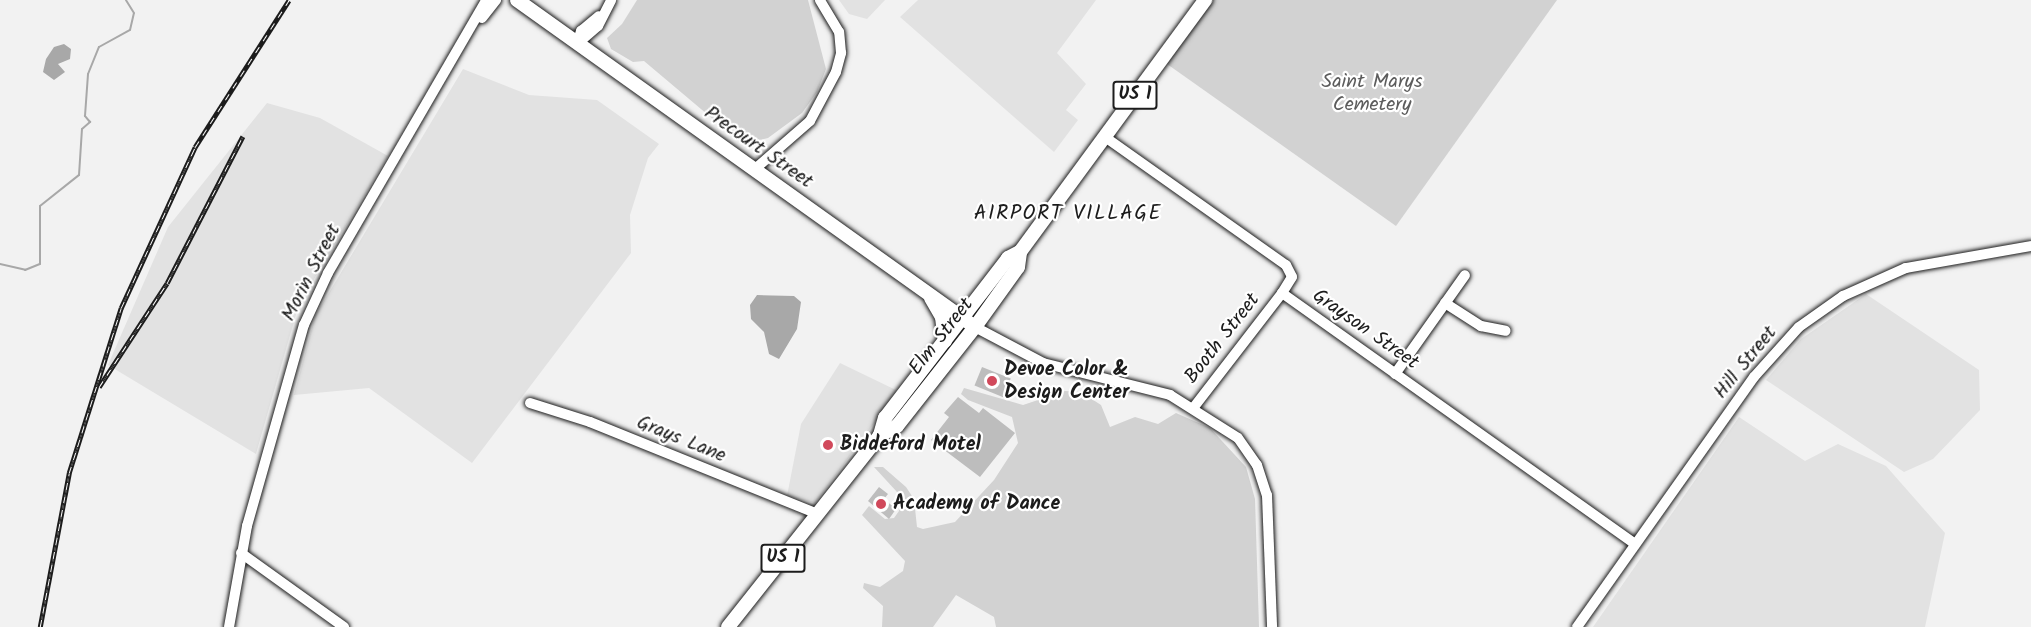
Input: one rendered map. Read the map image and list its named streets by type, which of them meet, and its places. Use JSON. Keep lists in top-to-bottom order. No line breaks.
{"streets":{"main road":["US 1","Precourt Street","Elm Street"],"street":["Morin Street","Grayson Street","Booth Street","Hill Street","Grays Lane"]},"crossings":[["Precourt Street","Elm Street"],["Grayson Street","Elm Street"],["Grayson Street","Booth Street"],["Grayson Street","Hill Street"],["Elm Street","Grays Lane"]],"districts":["AIRPORT VILLAGE"],"parks":["Saint Marys Cemetery"],"places":["Devoe Color & Design Center","Biddeford Motel","Academy of Dance"]}
